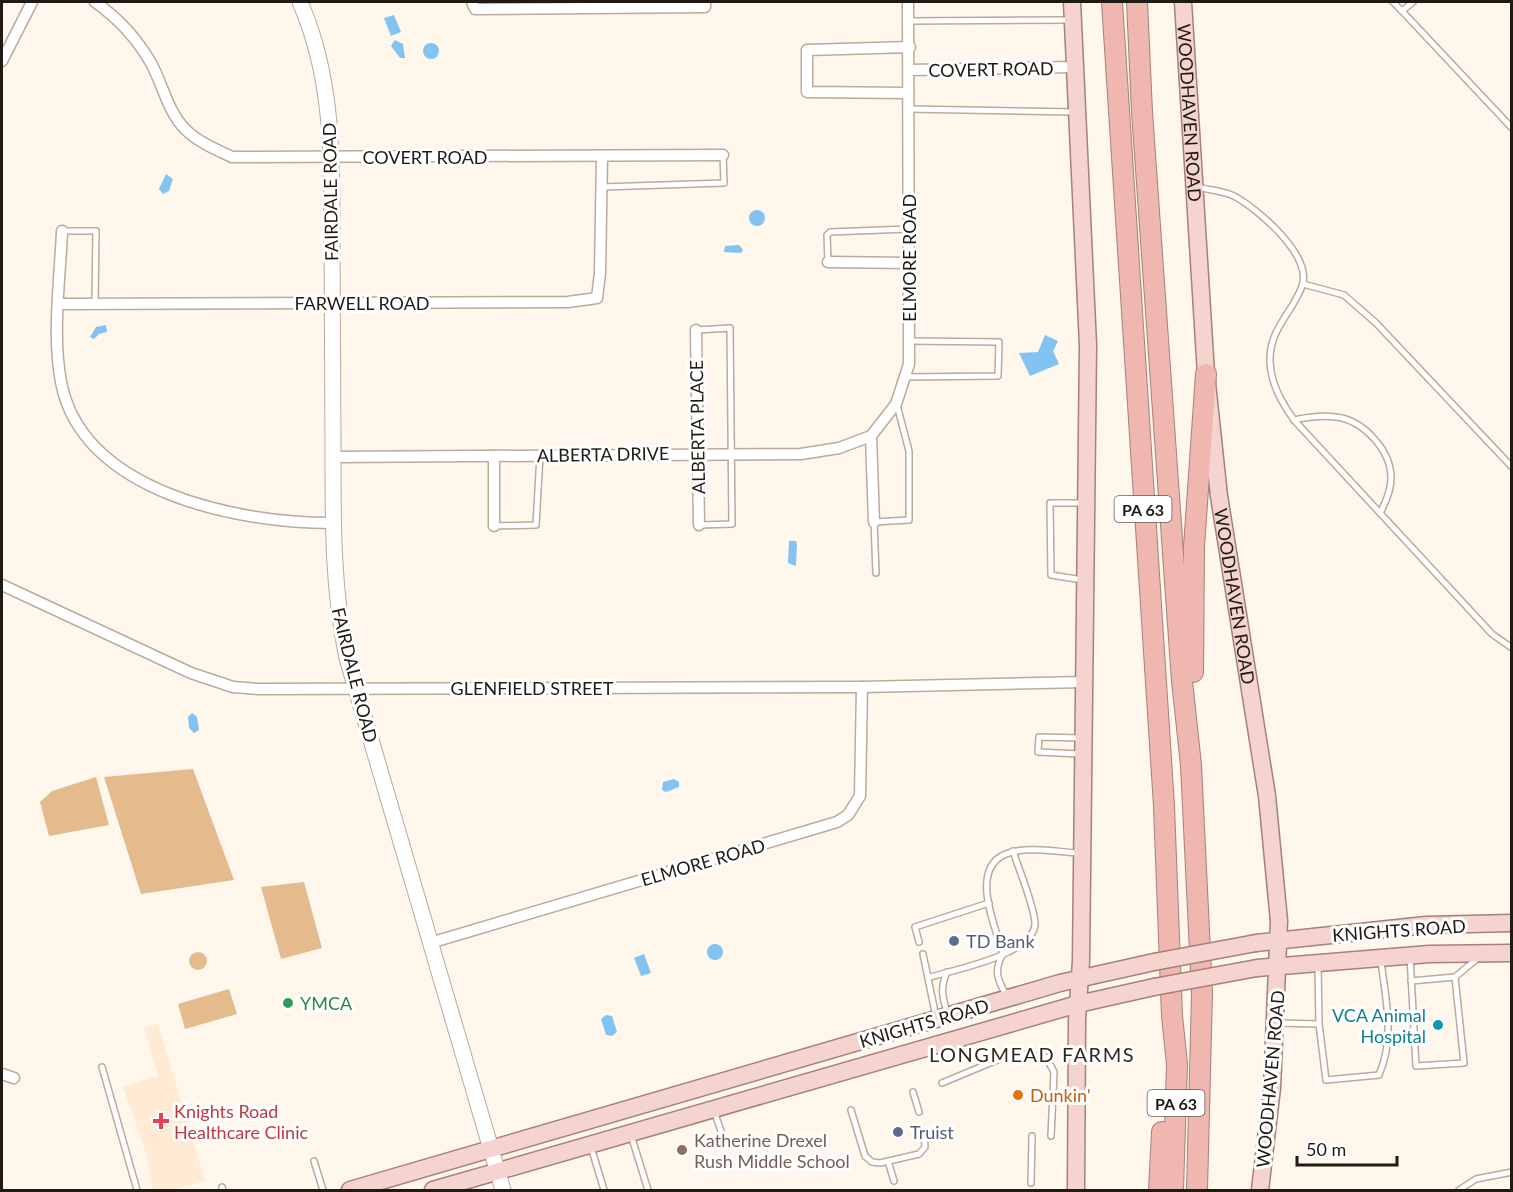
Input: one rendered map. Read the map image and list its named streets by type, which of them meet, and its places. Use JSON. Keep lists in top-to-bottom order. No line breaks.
{"streets":{"highway":["PA 63"],"main road":["WOODHAVEN ROAD","KNIGHTS ROAD"],"street":["COVERT ROAD","FAIRDALE ROAD","ELMORE ROAD","FARWELL ROAD","ALBERTA PLACE","ALBERTA DRIVE","GLENFIELD STREET"]},"crossings":[["COVERT ROAD","FAIRDALE ROAD"],["COVERT ROAD","ELMORE ROAD"],["COVERT ROAD","FARWELL ROAD"],["WOODHAVEN ROAD","KNIGHTS ROAD"],["FAIRDALE ROAD","ELMORE ROAD"],["FAIRDALE ROAD","FARWELL ROAD"],["FAIRDALE ROAD","ALBERTA DRIVE"],["FAIRDALE ROAD","GLENFIELD STREET"],["FAIRDALE ROAD","KNIGHTS ROAD"],["ELMORE ROAD","ALBERTA DRIVE"],["ELMORE ROAD","GLENFIELD STREET"],["ALBERTA PLACE","ALBERTA DRIVE"]],"districts":["LONGMEAD FARMS"],"places":{"other":["TD Bank","YMCA","VCA Animal Hospital","Dunkin'","Truist","Katherine Drexel Rush Middle School"],"health":["Knights Road Healthcare Clinic"]},"scale_bar":"50 m"}
